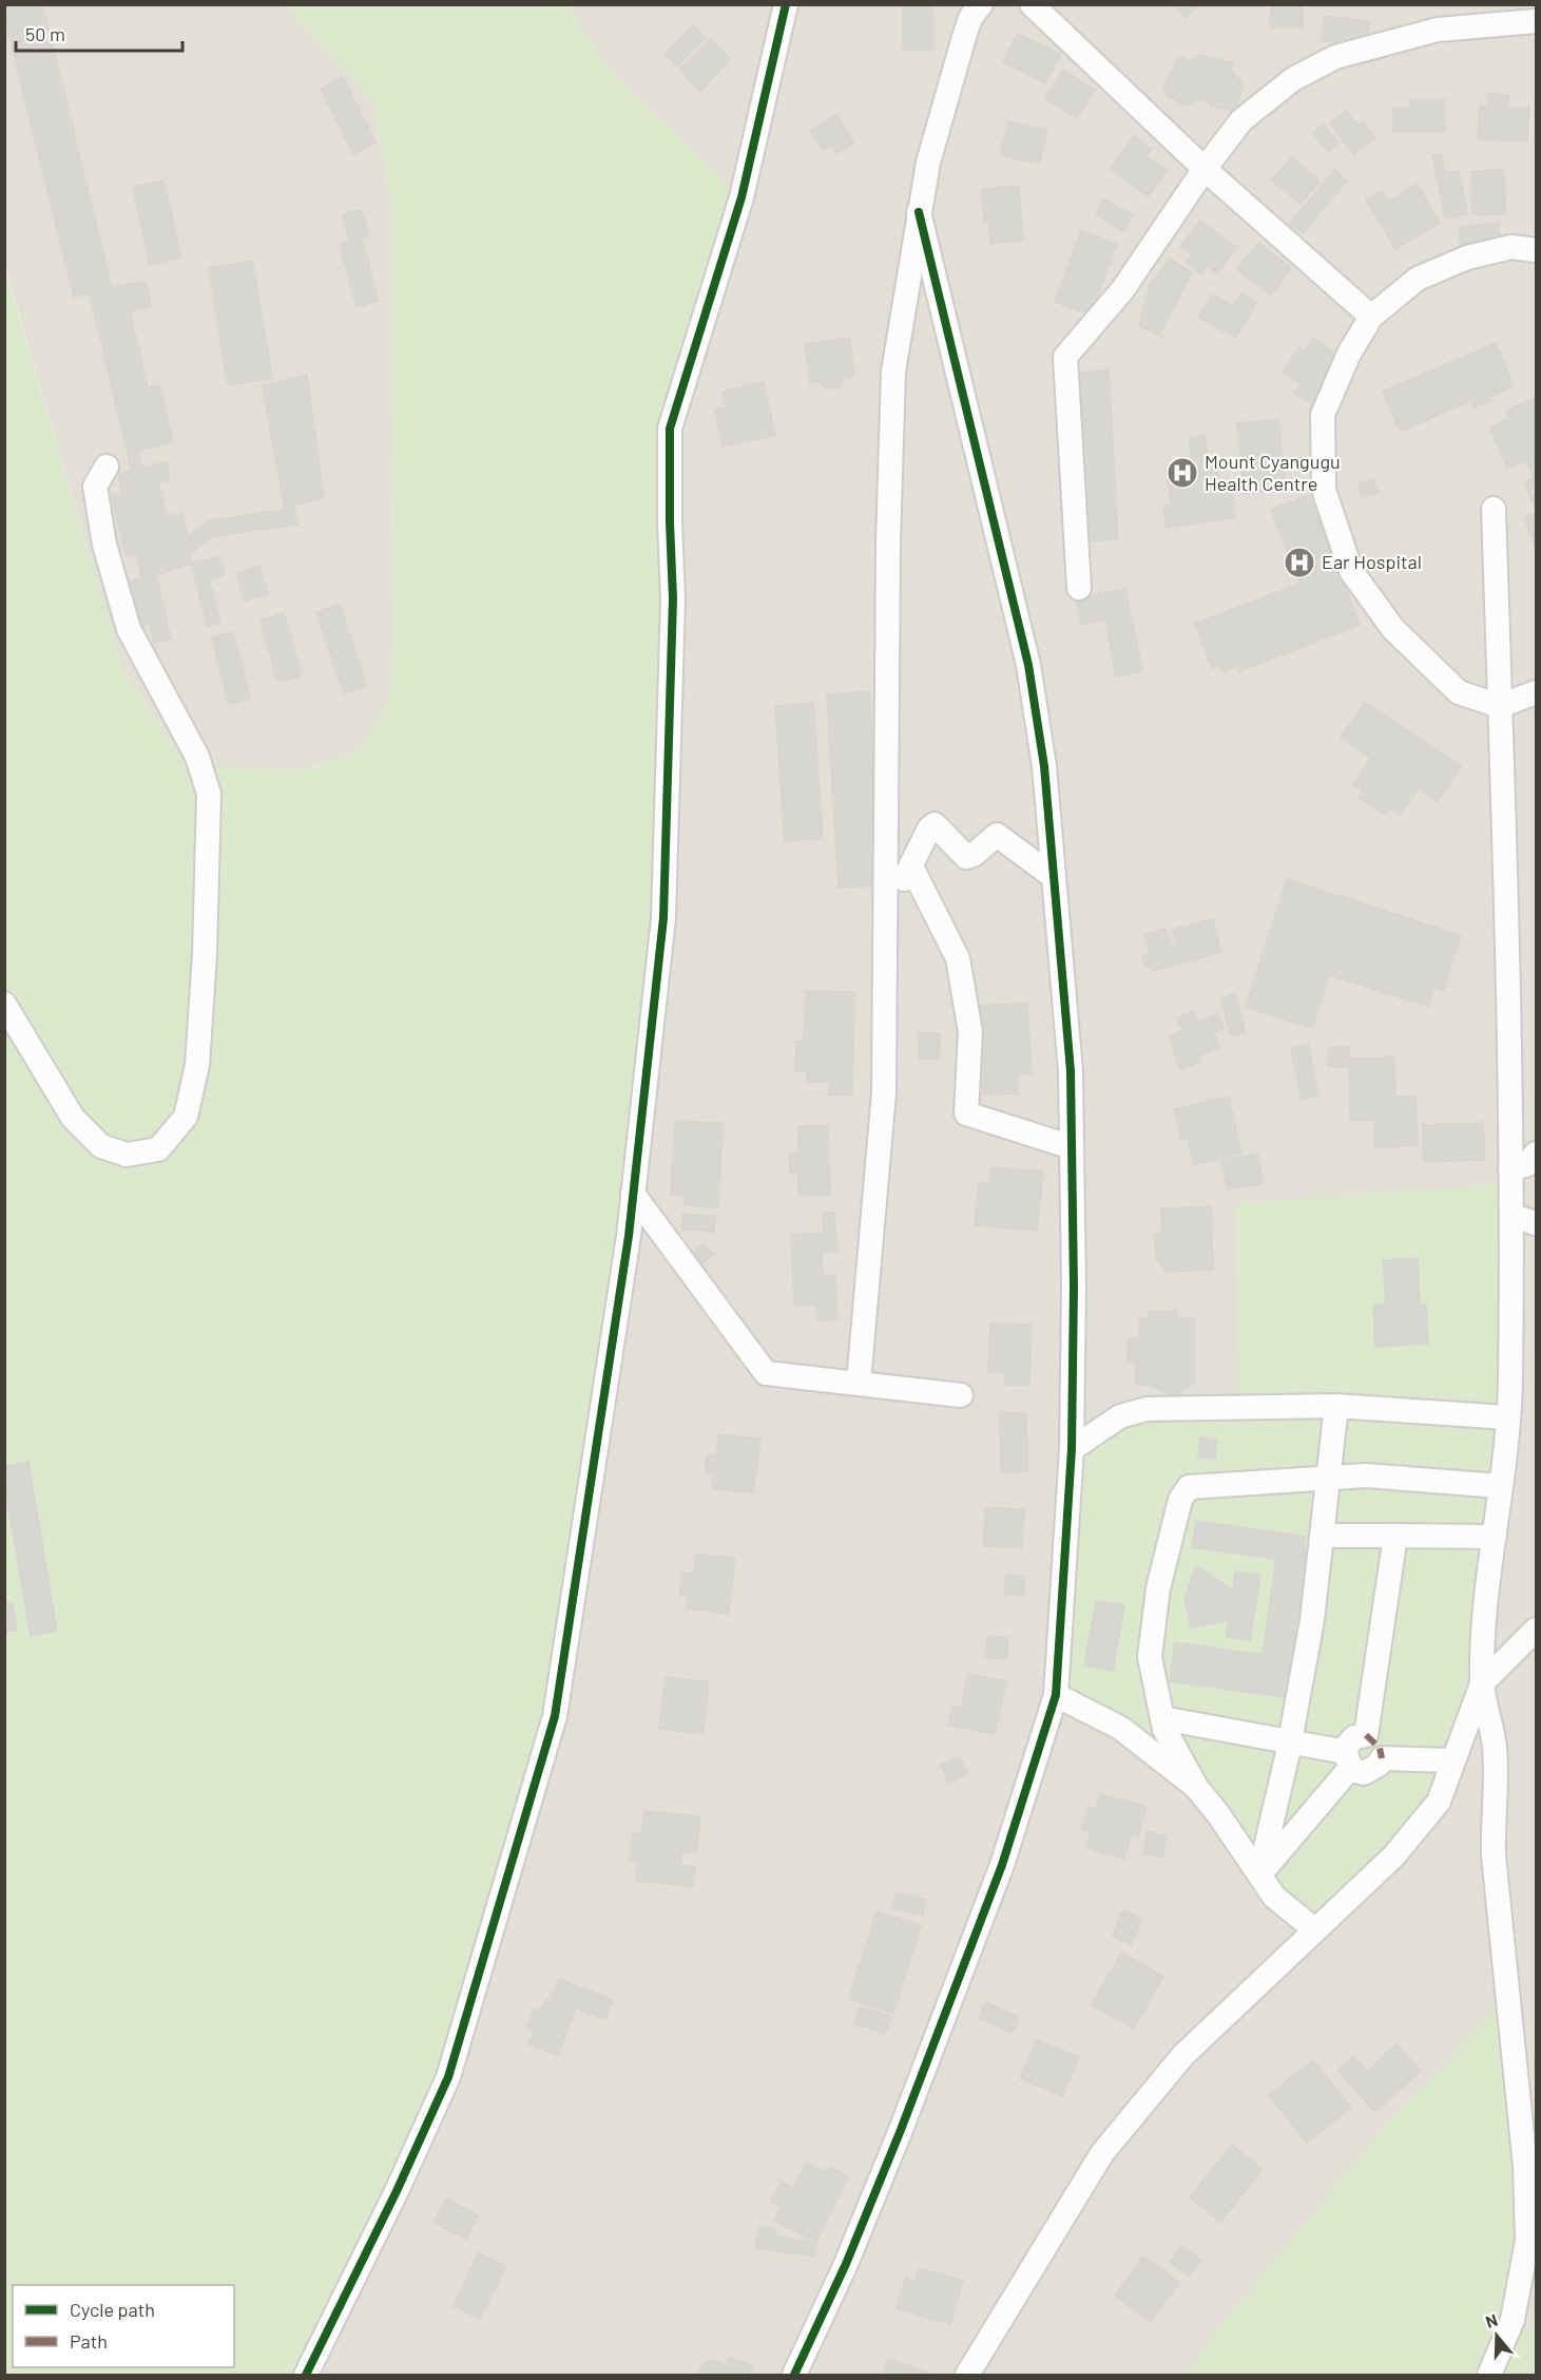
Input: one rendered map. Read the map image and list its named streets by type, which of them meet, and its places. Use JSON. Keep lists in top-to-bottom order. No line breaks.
{"places":{"hospital":["Mount Cyangugu Health Centre","Ear Hospital"]},"legend":["Cycle path","Path"],"scale_bar":"50 m","north":"top"}
